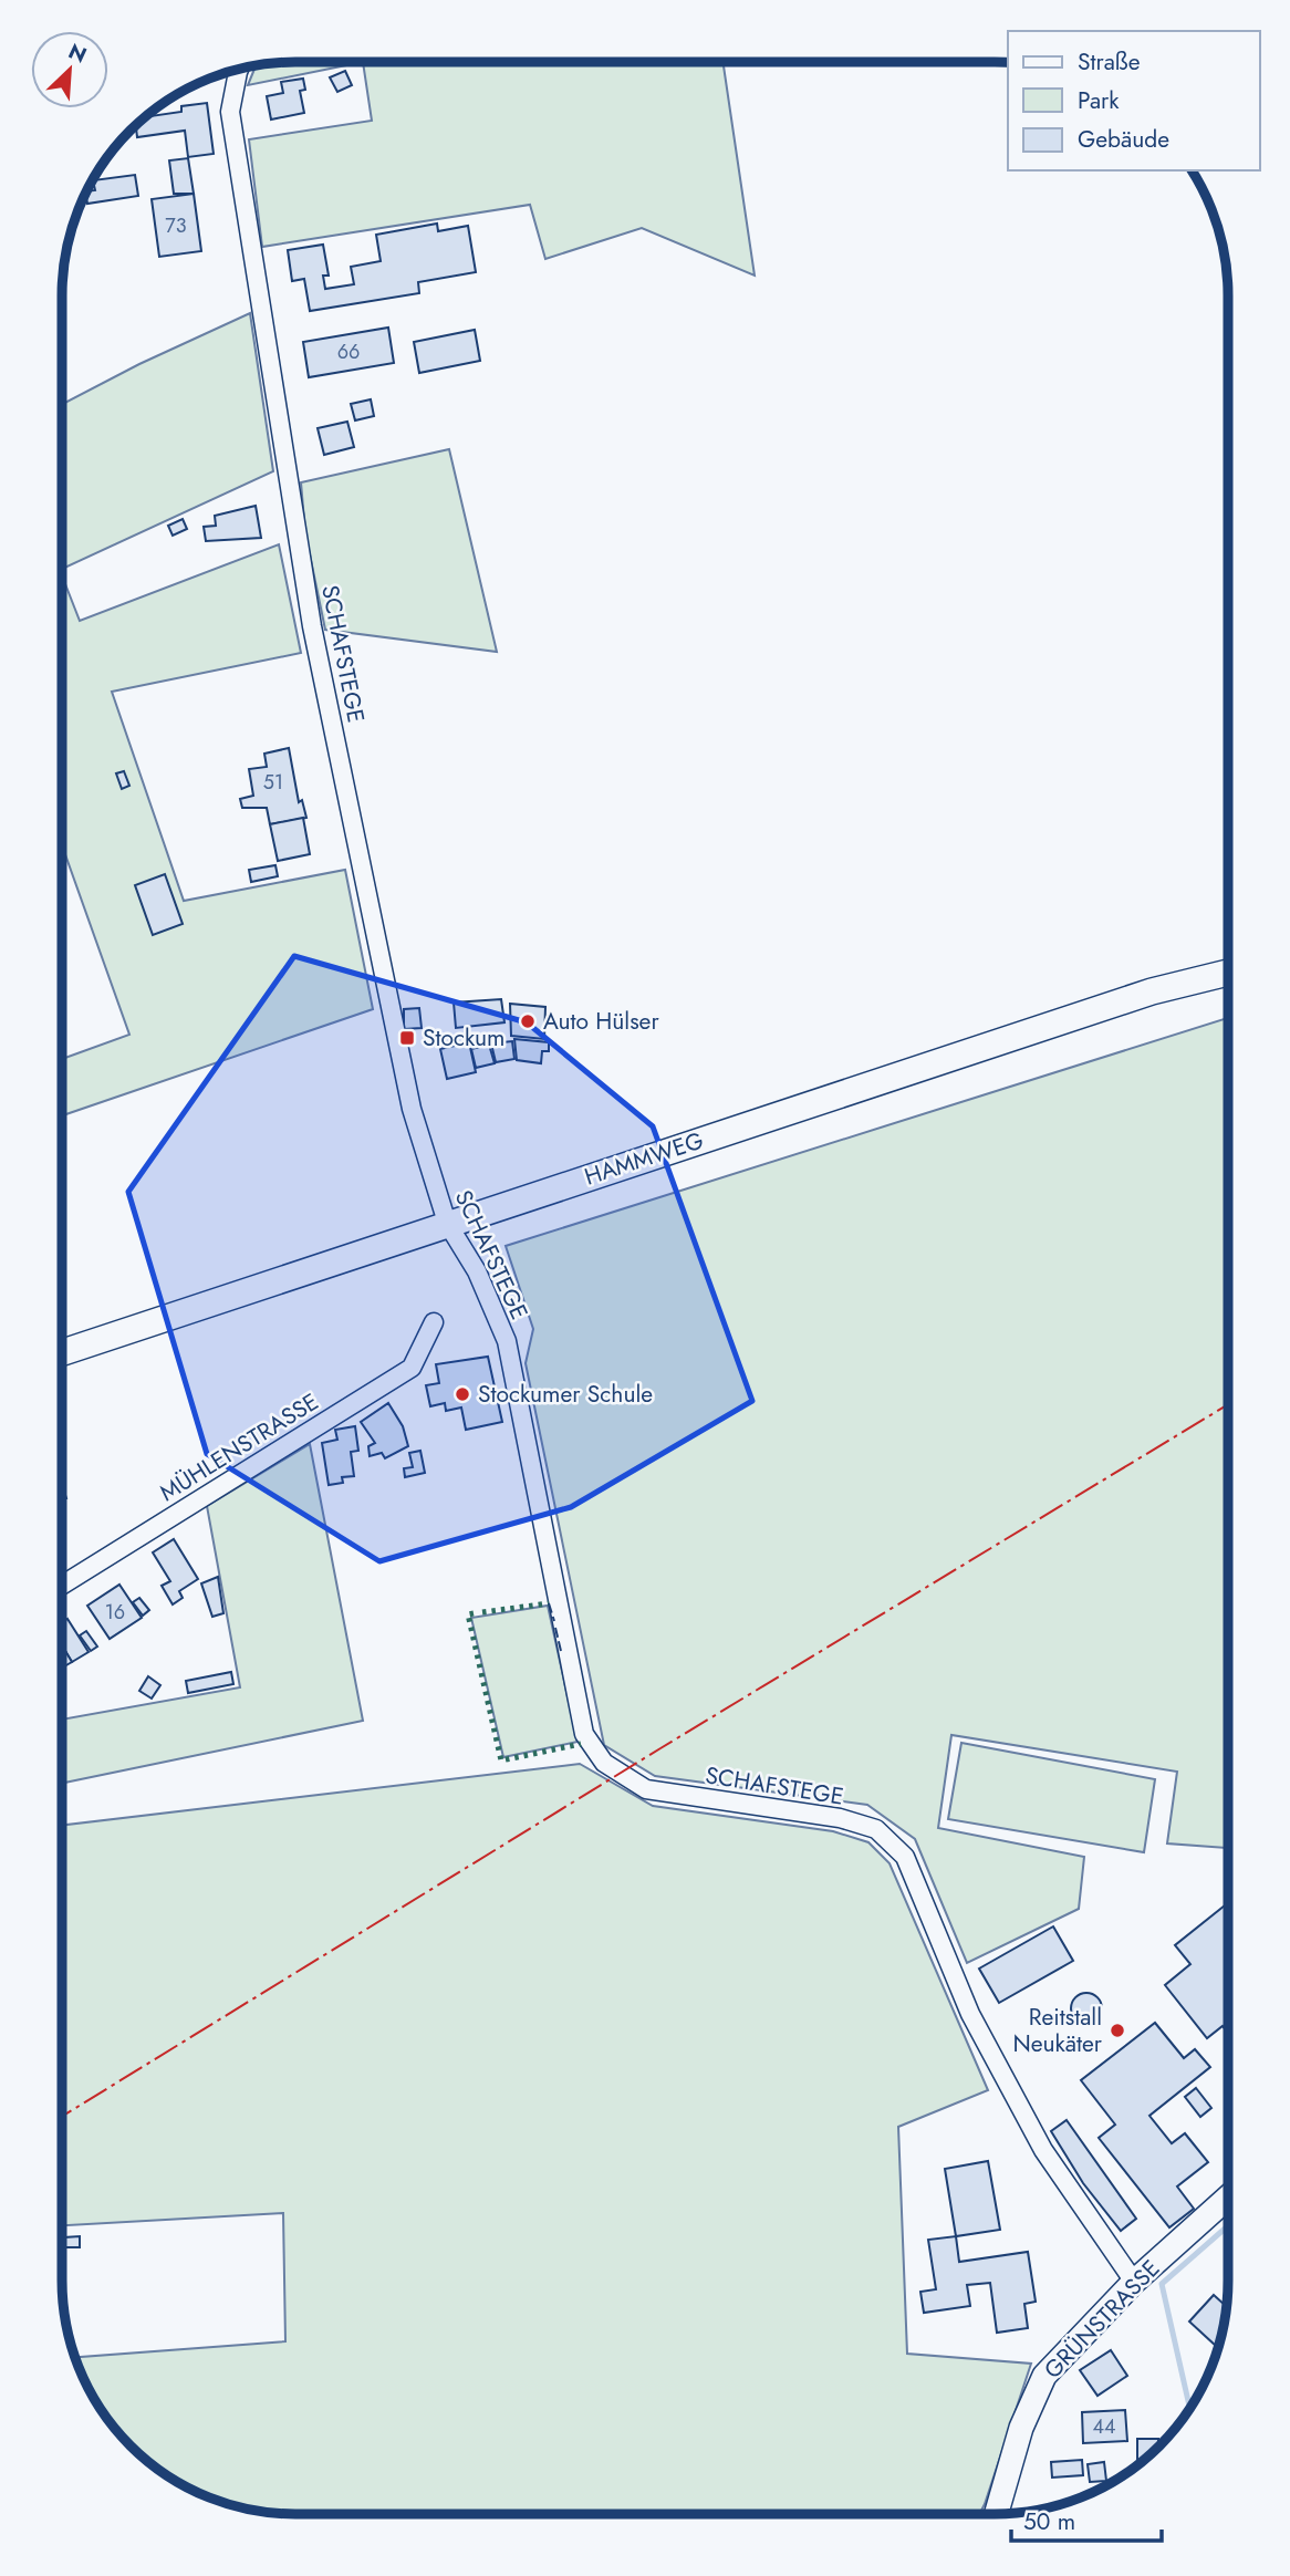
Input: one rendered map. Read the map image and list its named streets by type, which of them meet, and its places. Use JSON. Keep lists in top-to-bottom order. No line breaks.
{"streets":{"main road":["HAMMWEG"],"street":["SCHAFSTEGE","MÜHLENSTRASSE","GRÜNSTRASSE"]},"crossings":[["SCHAFSTEGE","HAMMWEG"],["SCHAFSTEGE","GRÜNSTRASSE"]],"places":{"other":["Auto Hülser","Stockumer Schule","Reitstall Neukäter"],"transit":["Stockum"]},"house_numbers":["73","66","51","16","44"],"legend":["Straße","Park","Gebäude"],"scale_bar":"50 m","north":"top right"}
